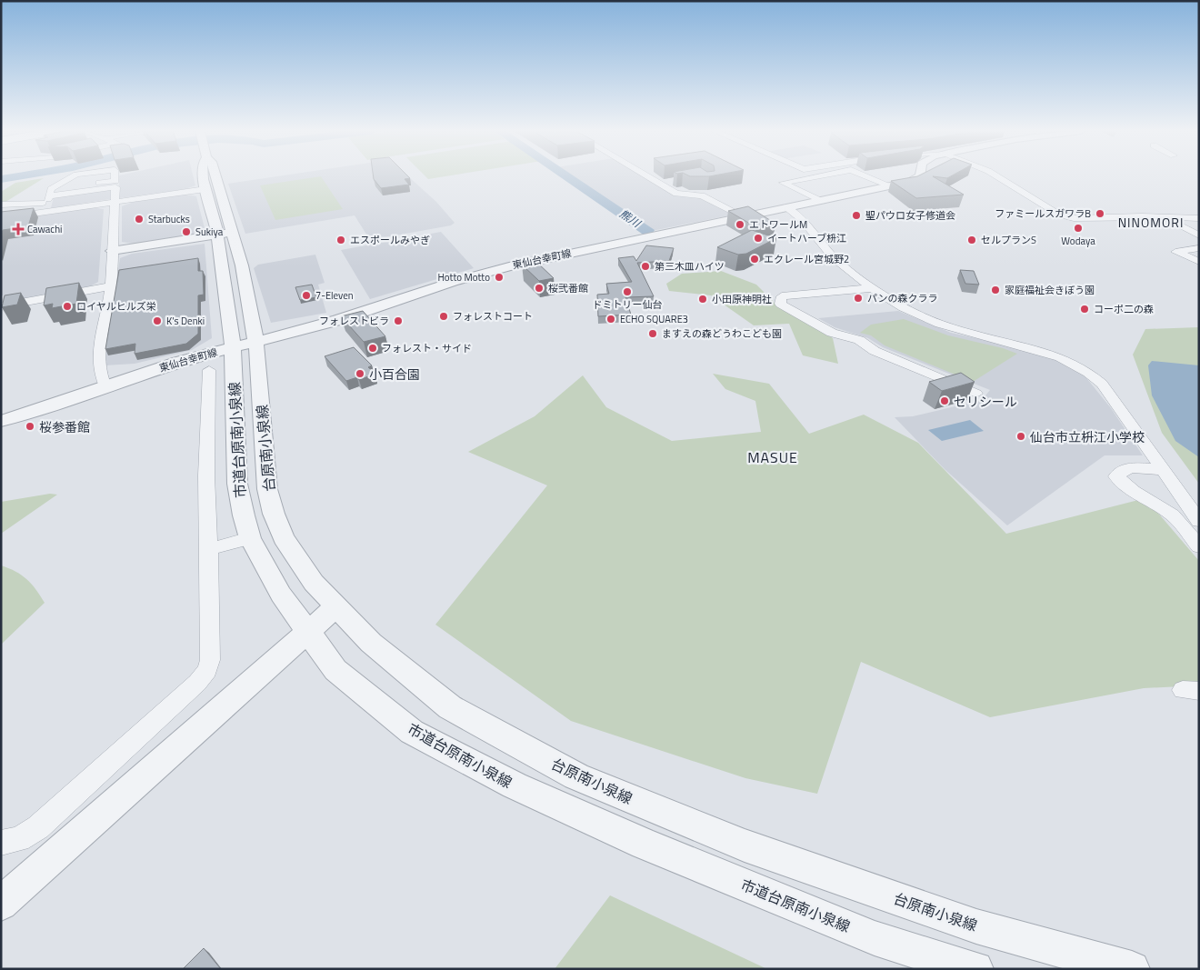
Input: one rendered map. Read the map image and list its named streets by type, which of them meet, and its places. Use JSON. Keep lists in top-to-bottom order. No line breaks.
{"streets":{"street":["東仙台幸町線","市道台原南小泉線","台原南小泉線"]},"crossings":[["東仙台幸町線","市道台原南小泉線"],["東仙台幸町線","台原南小泉線"]],"districts":["NINOMORI","MASUE"],"water":["熊川"],"places":{"other":["ファミールスガワラB","聖パウロ女子修道会","Starbucks","エトワールM","Wodaya","Sukiya","イートハーブ枡江","エスポールみやぎ","セルプランS","エクレール宮城野2","第三木皿ハイツ","Hotto Motto","桜弐番館","家庭福祉会きぼう園","ドミトリー仙台","7-Eleven","パンの森クララ","小田原神明社","ロイヤルヒルズ栄","コーポ二の森","フォレストコート","ECHO SQUARE3","K's Denki","フォレストビラ","ますえの森どうわこども園","フォレスト・サイド","小百合園","セリシール","桜参番館","仙台市立枡江小学校"],"health":["Cawachi"]}}
